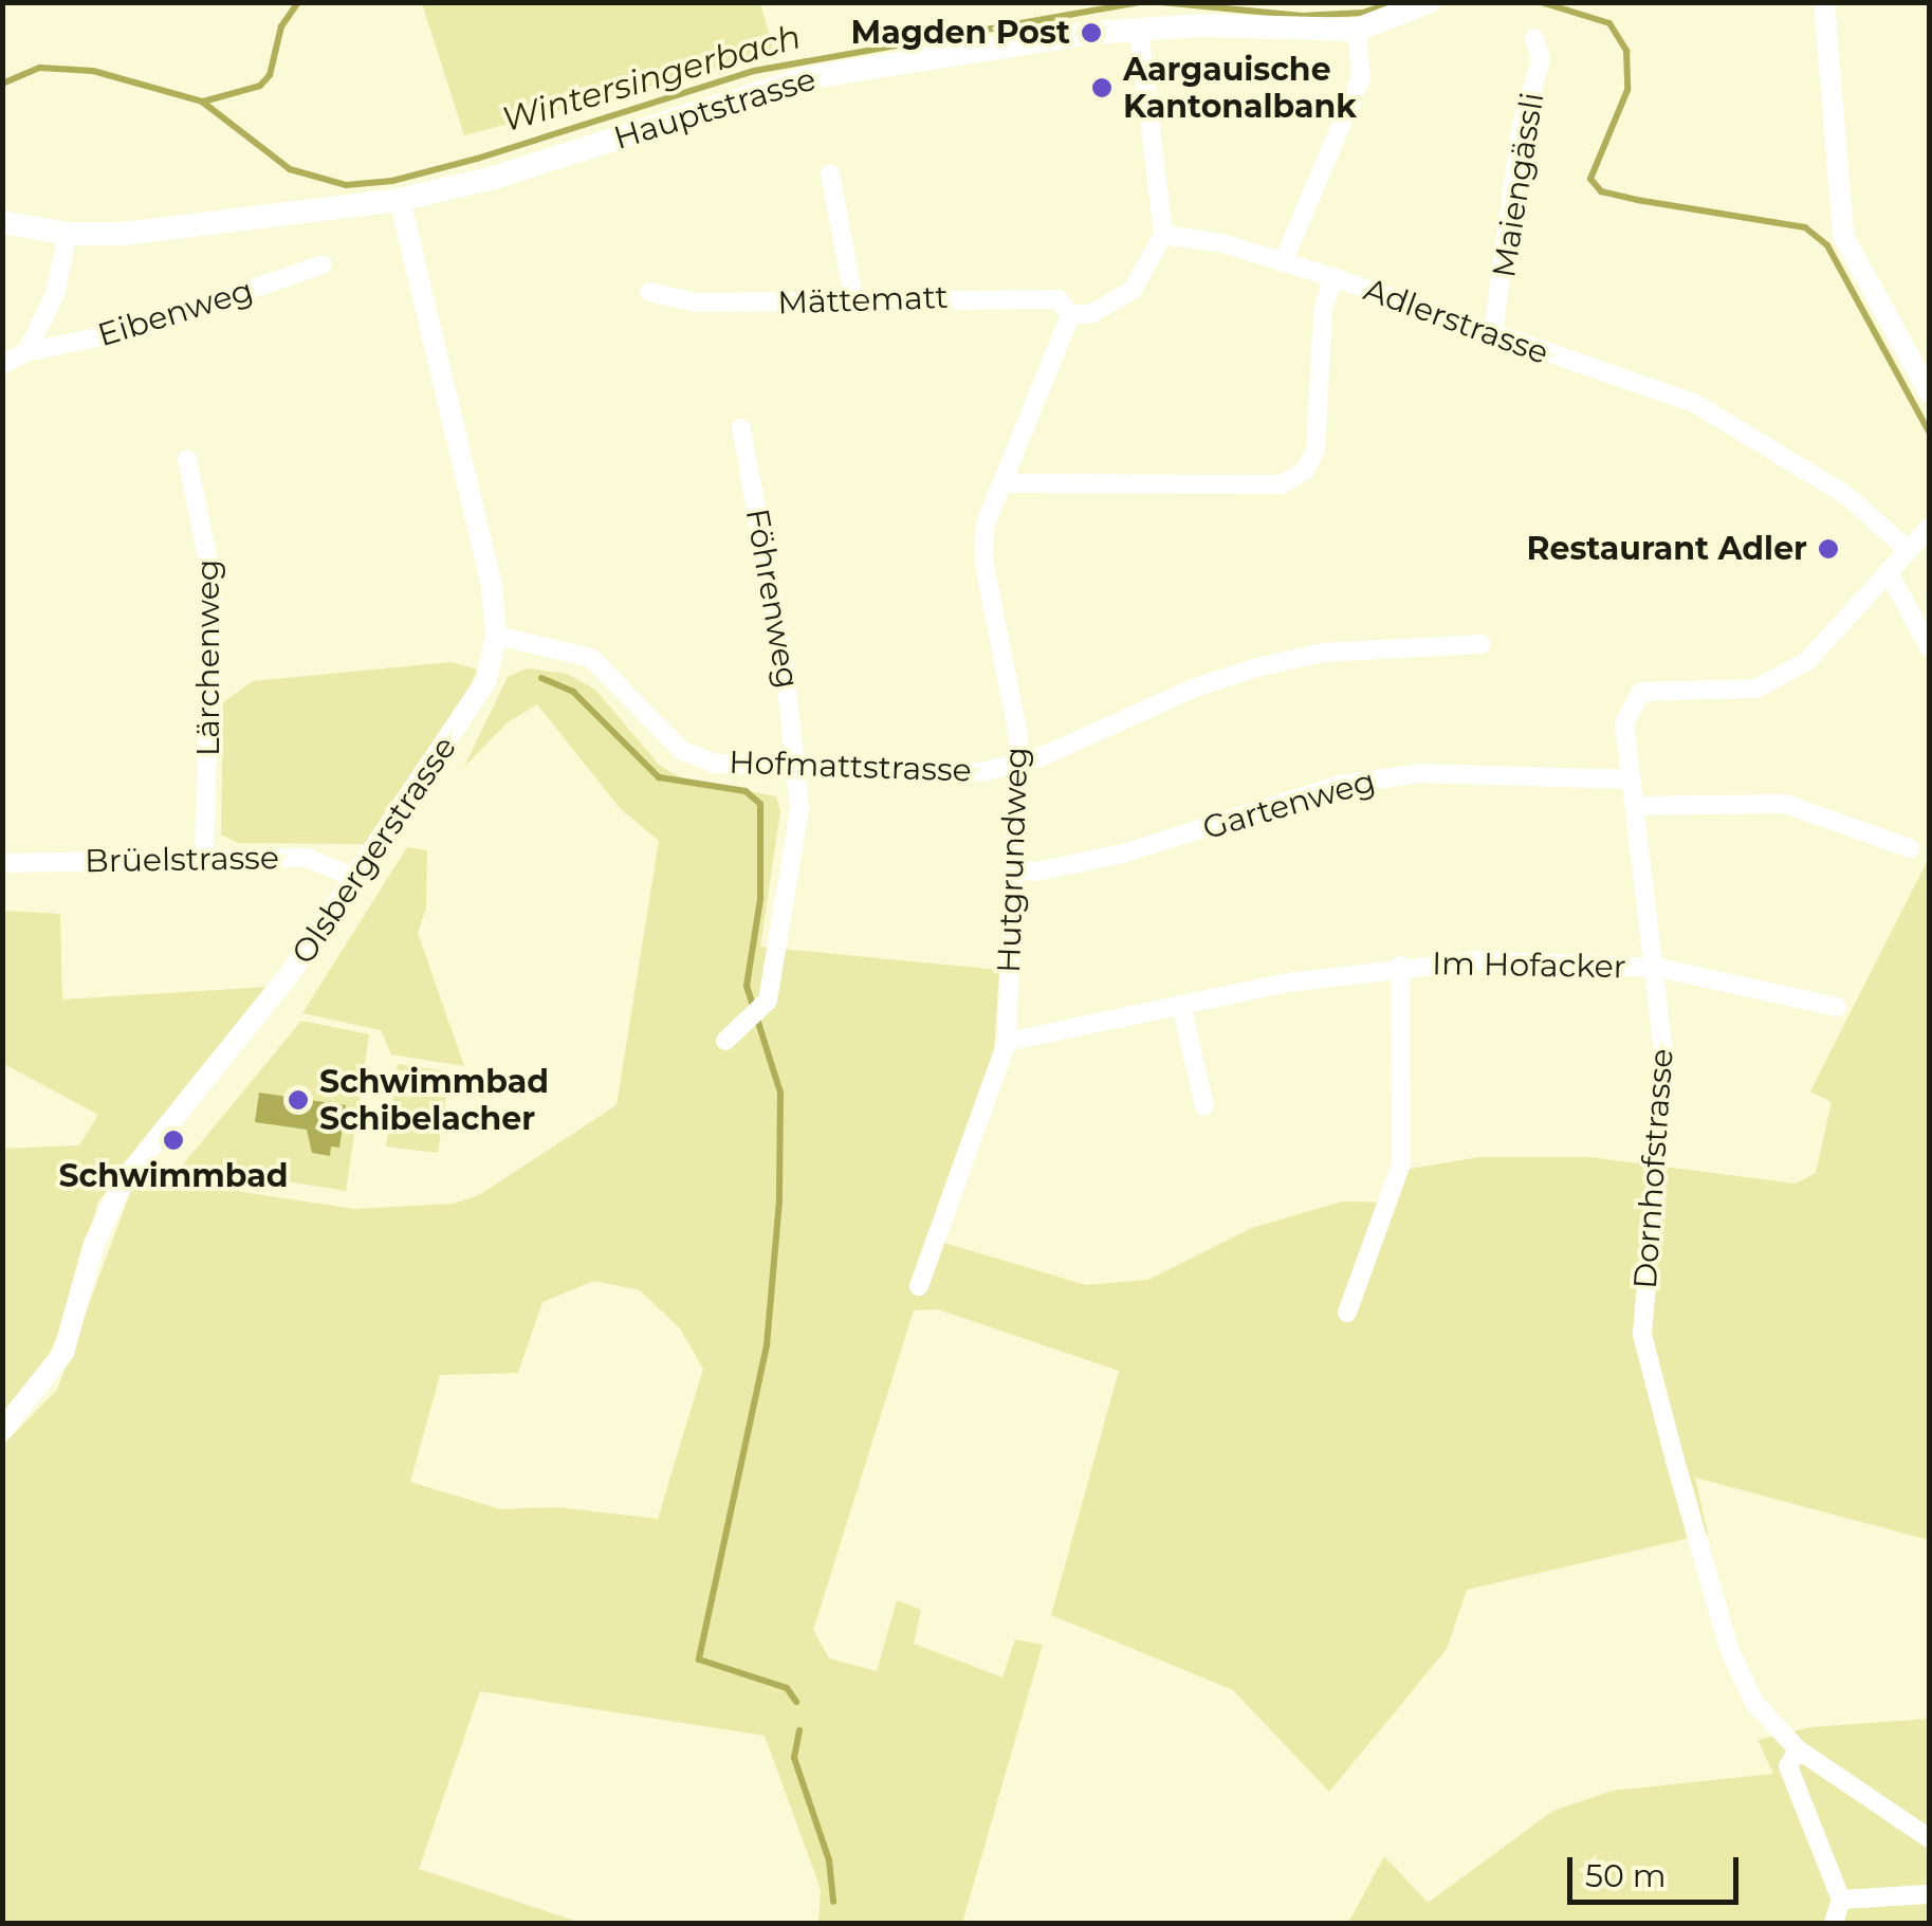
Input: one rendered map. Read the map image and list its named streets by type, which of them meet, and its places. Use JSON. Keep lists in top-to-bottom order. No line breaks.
{"streets":{"main road":["Hauptstrasse"],"street":["Maiengässli","Mättematt","Eibenweg","Adlerstrasse","Föhrenweg","Lärchenweg","Hofmattstrasse","Gartenweg","Olsbergerstrasse","Brüelstrasse","Hutgrundweg","Im Hofacker","Dornhofstrasse"]},"crossings":[["Hauptstrasse","Olsbergerstrasse"],["Maiengässli","Adlerstrasse"],["Mättematt","Hutgrundweg"],["Adlerstrasse","Dornhofstrasse"],["Föhrenweg","Hofmattstrasse"],["Lärchenweg","Brüelstrasse"],["Hofmattstrasse","Olsbergerstrasse"],["Hofmattstrasse","Hutgrundweg"],["Gartenweg","Hutgrundweg"],["Gartenweg","Dornhofstrasse"],["Olsbergerstrasse","Brüelstrasse"],["Hutgrundweg","Im Hofacker"],["Im Hofacker","Dornhofstrasse"]],"water":["Wintersingerbach"],"places":["Magden Post","Aargauische Kantonalbank","Restaurant Adler","Schwimmbad Schibelacher","Schwimmbad"],"scale_bar":"50 m"}
